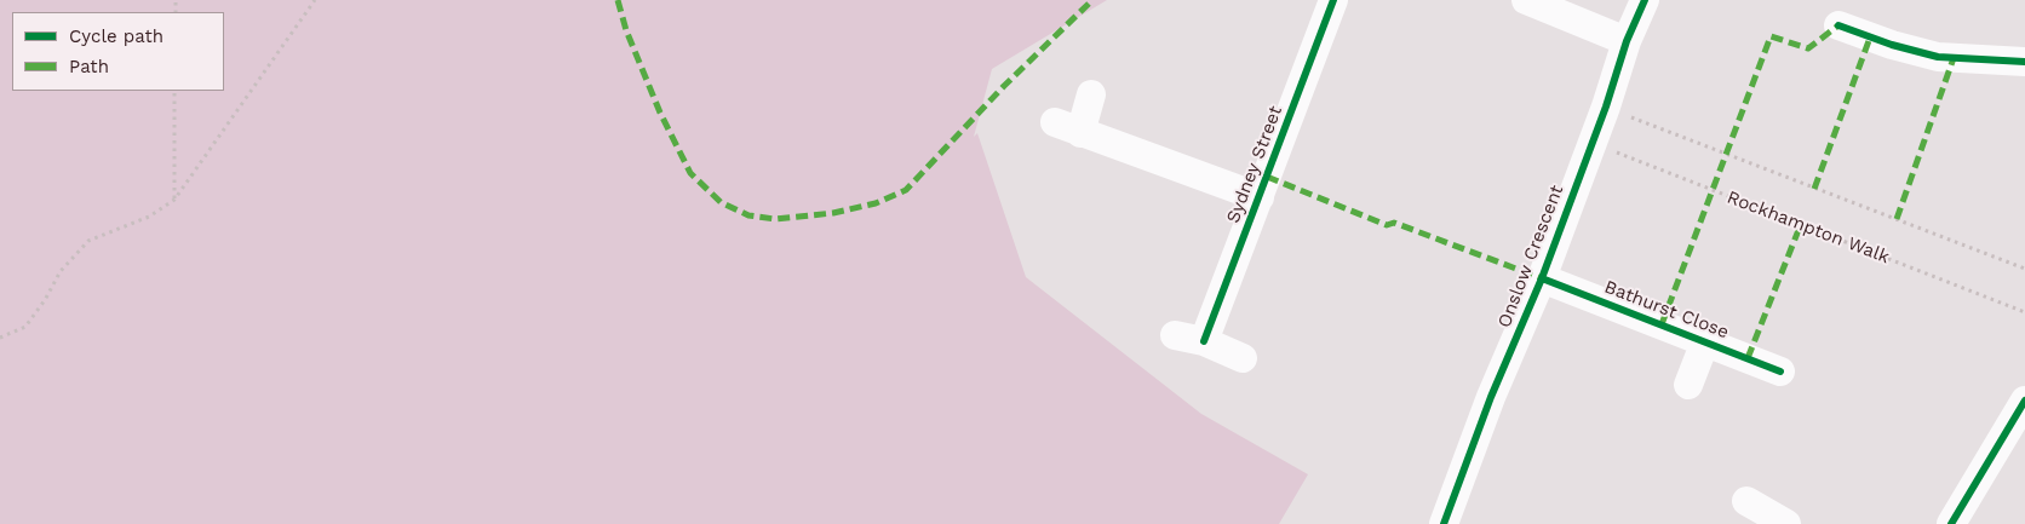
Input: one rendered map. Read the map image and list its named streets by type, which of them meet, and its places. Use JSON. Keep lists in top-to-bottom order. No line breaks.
{"streets":{"street":["Sydney Street","Onslow Crescent","Bathurst Close"],"path":["Rockhampton Walk"]},"crossings":[["Rockhampton Walk","Onslow Crescent"],["Onslow Crescent","Bathurst Close"]],"legend":["Cycle path","Path"]}
